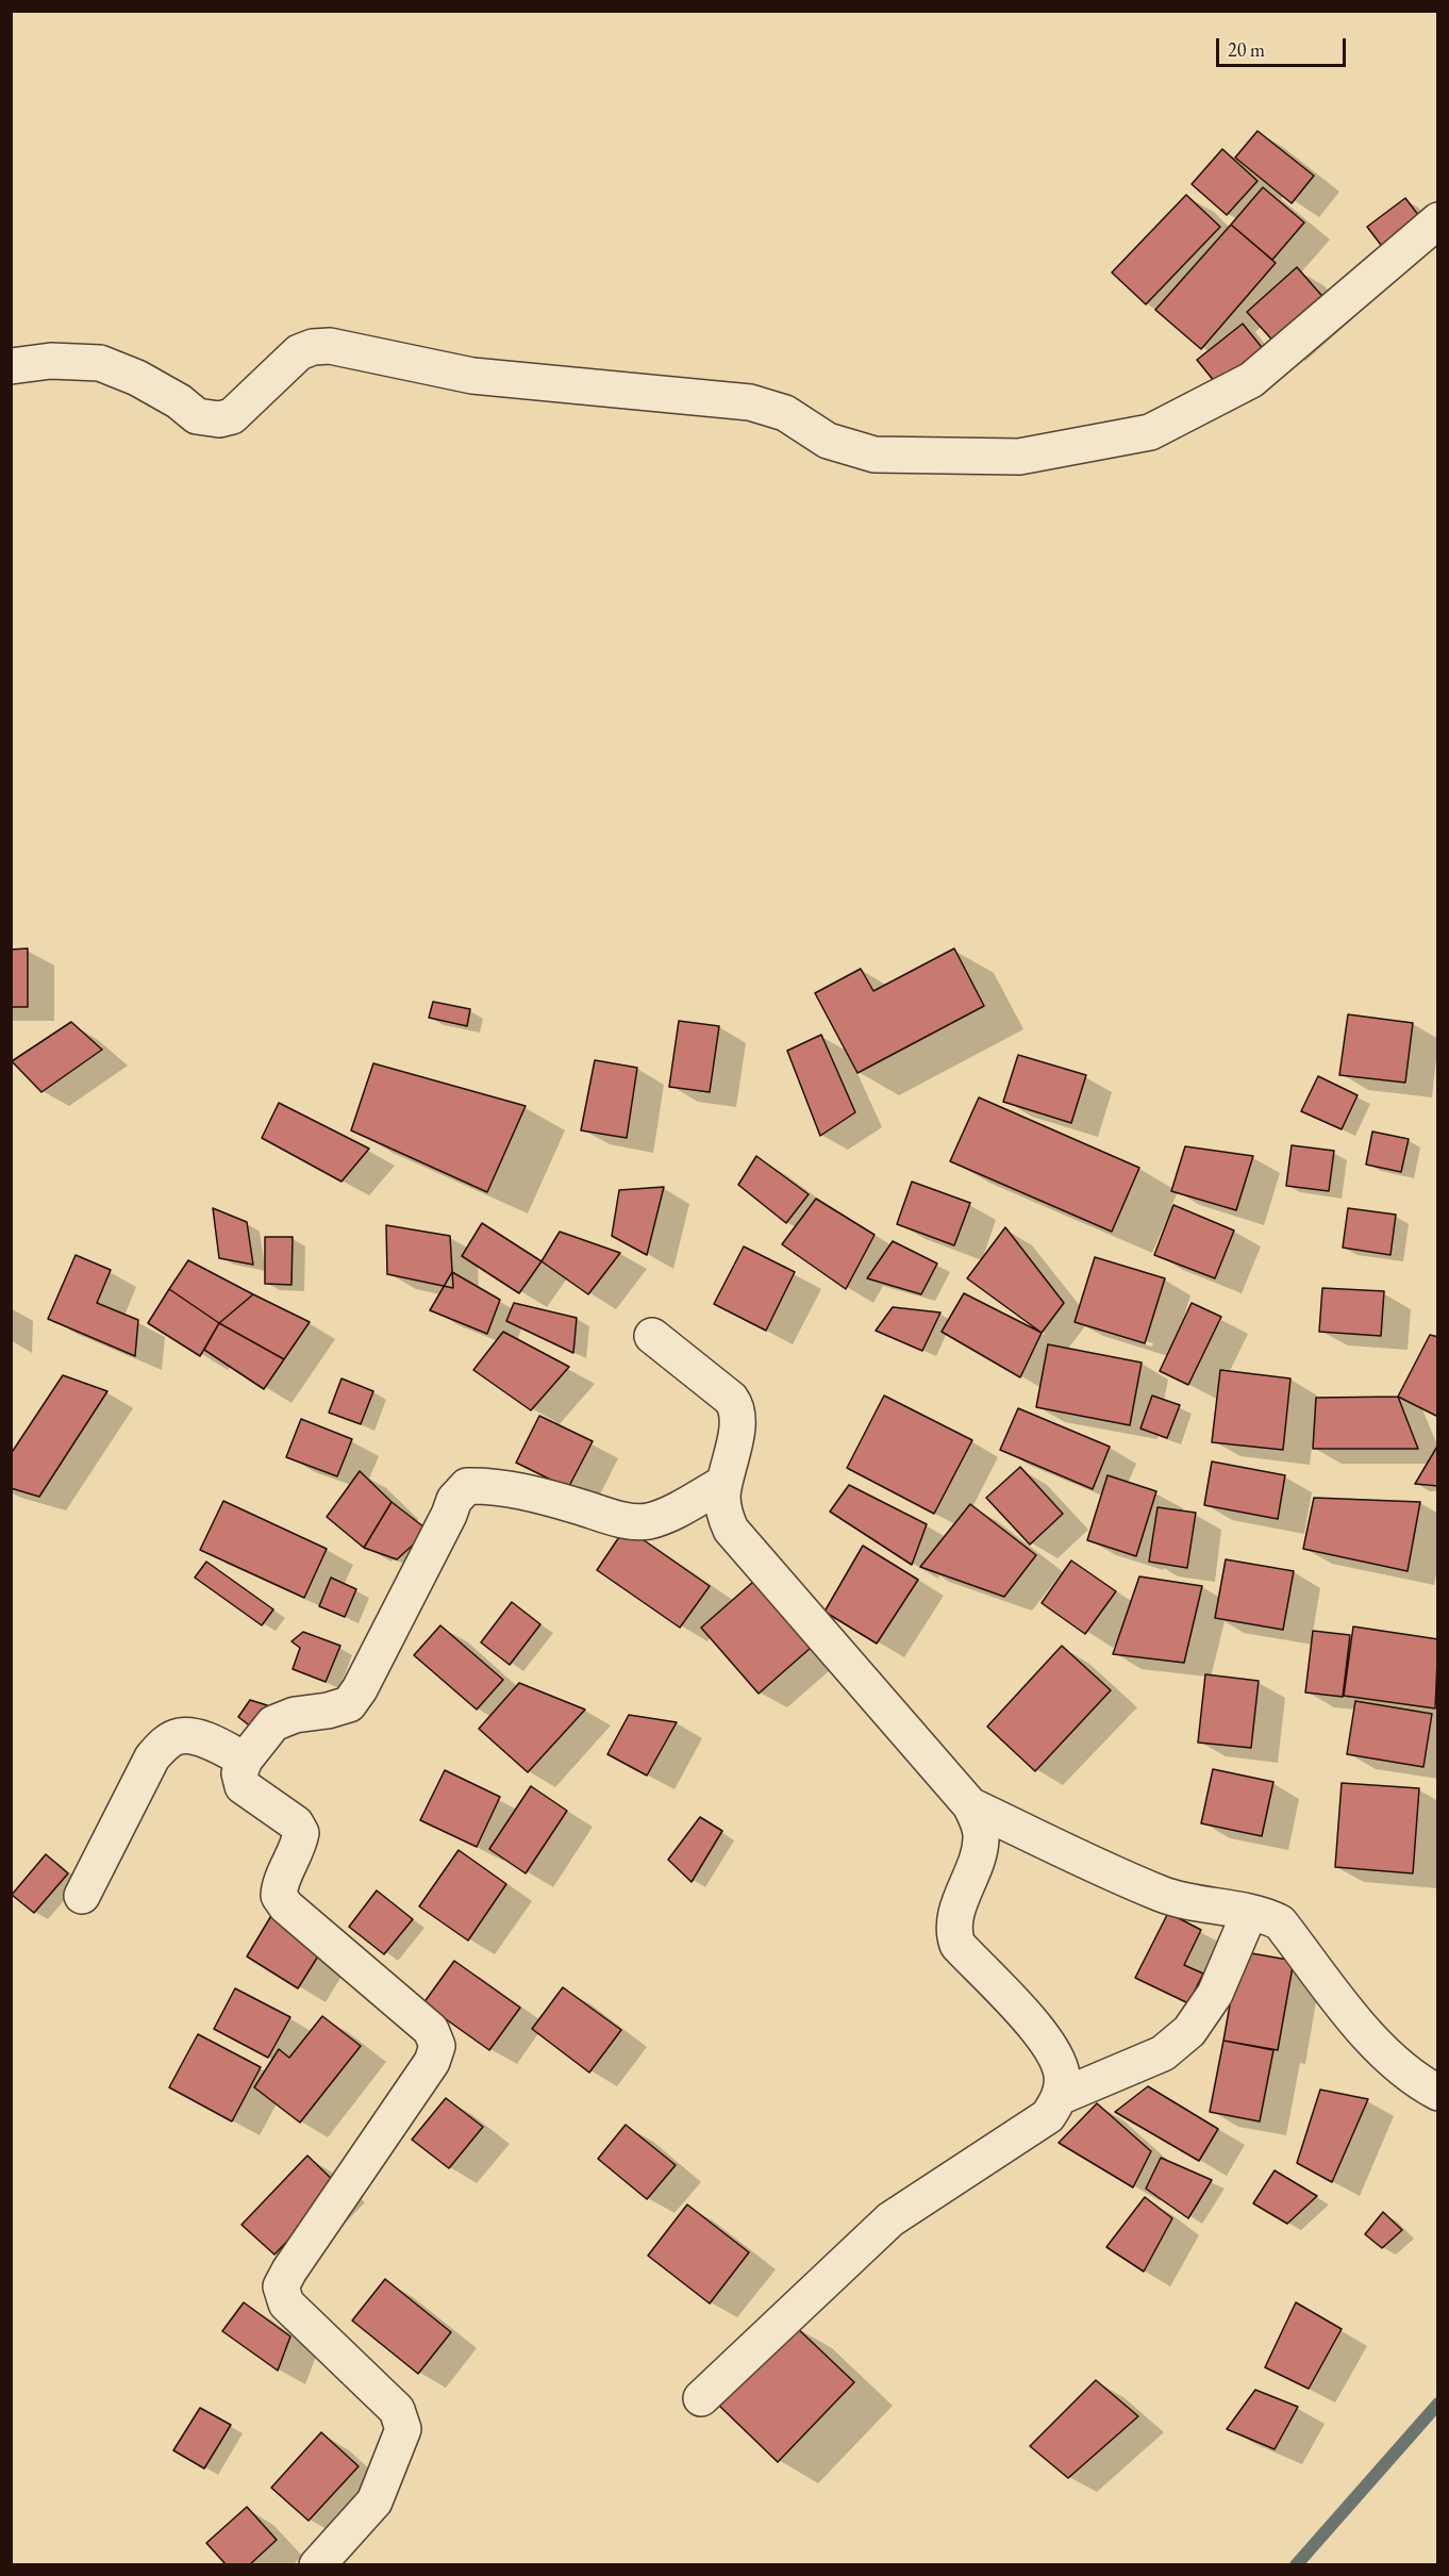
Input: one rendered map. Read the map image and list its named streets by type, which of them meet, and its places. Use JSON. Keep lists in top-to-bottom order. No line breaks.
{"scale_bar":"20 m"}
